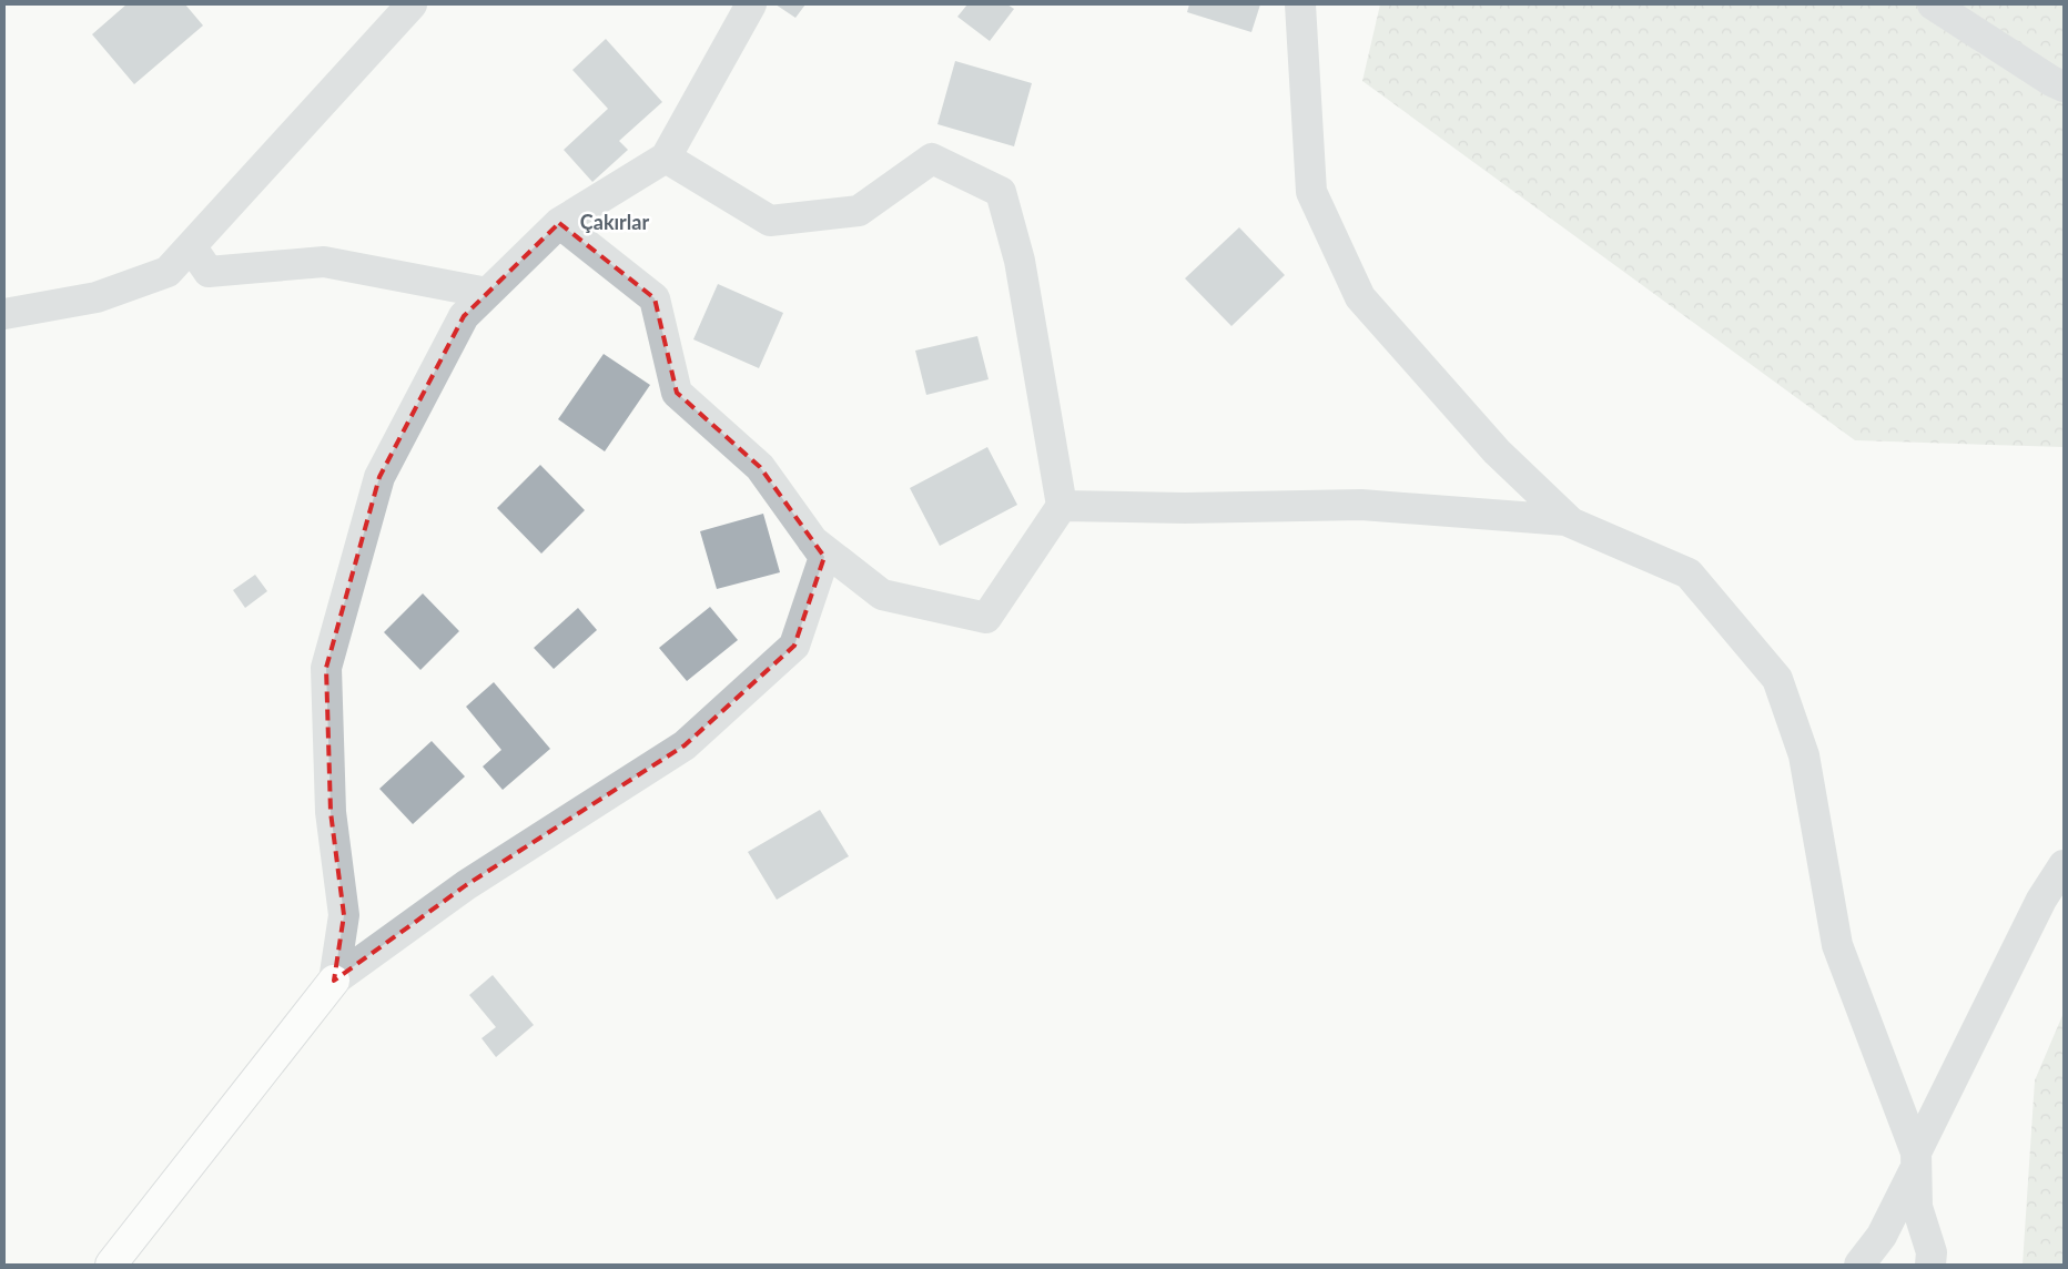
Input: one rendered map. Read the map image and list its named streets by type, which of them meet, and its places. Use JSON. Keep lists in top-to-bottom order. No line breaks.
{"districts":["Çakırlar"]}
